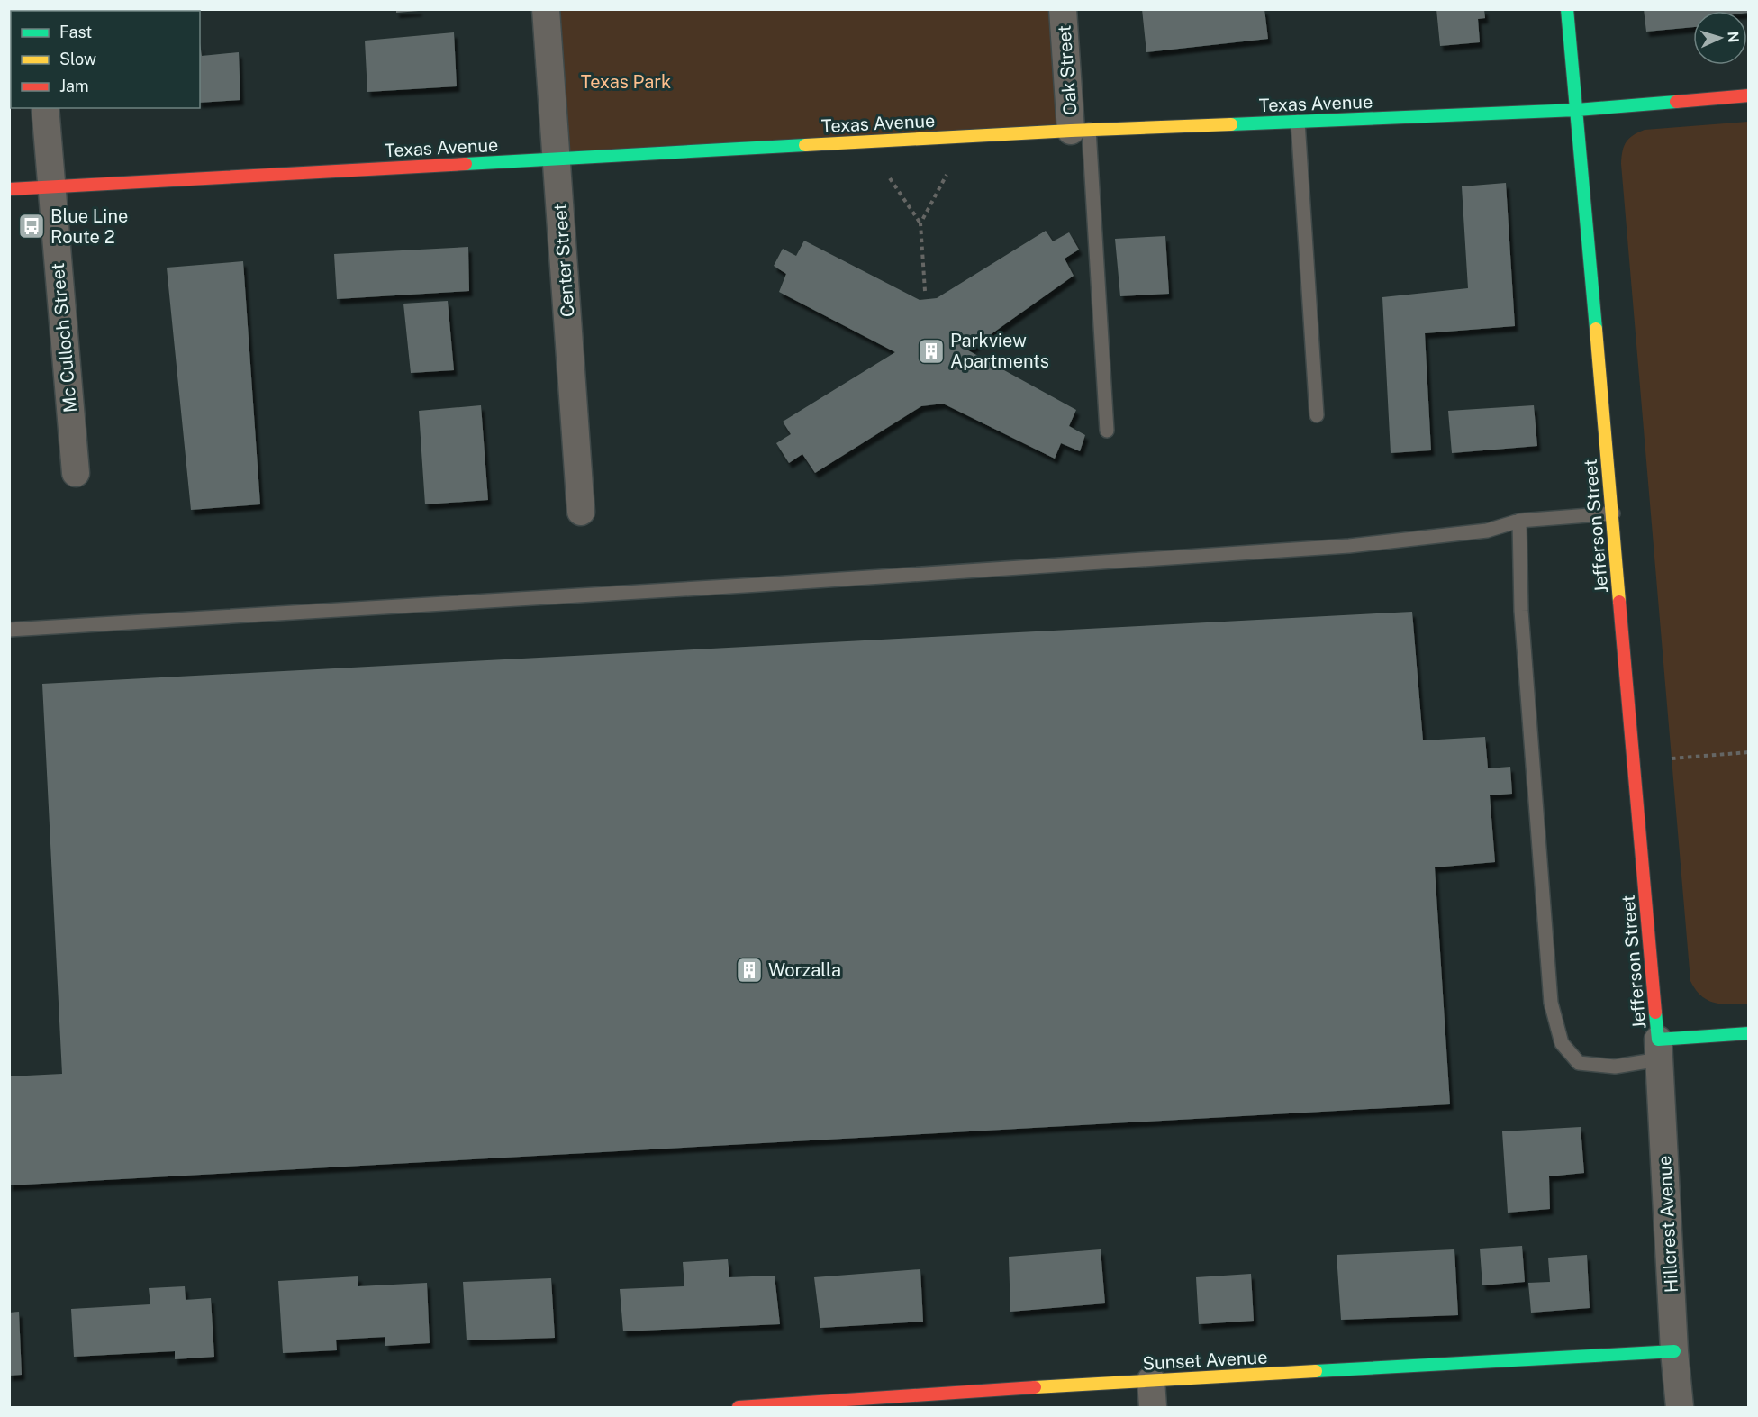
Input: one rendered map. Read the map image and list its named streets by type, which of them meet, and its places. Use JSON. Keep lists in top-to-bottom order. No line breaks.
{"streets":{"street":["Oak Street","Texas Avenue","Center Street","Mc Culloch Street","Jefferson Street","Hillcrest Avenue","Sunset Avenue"]},"crossings":[["Oak Street","Texas Avenue"],["Texas Avenue","Center Street"],["Texas Avenue","Mc Culloch Street"],["Texas Avenue","Jefferson Street"],["Jefferson Street","Hillcrest Avenue"],["Hillcrest Avenue","Sunset Avenue"]],"parks":["Texas Park"],"places":{"bus stop":["Blue Line Route 2"],"building":["Parkview Apartments","Worzalla"]},"legend":["Fast","Slow","Jam"],"north":"right"}
